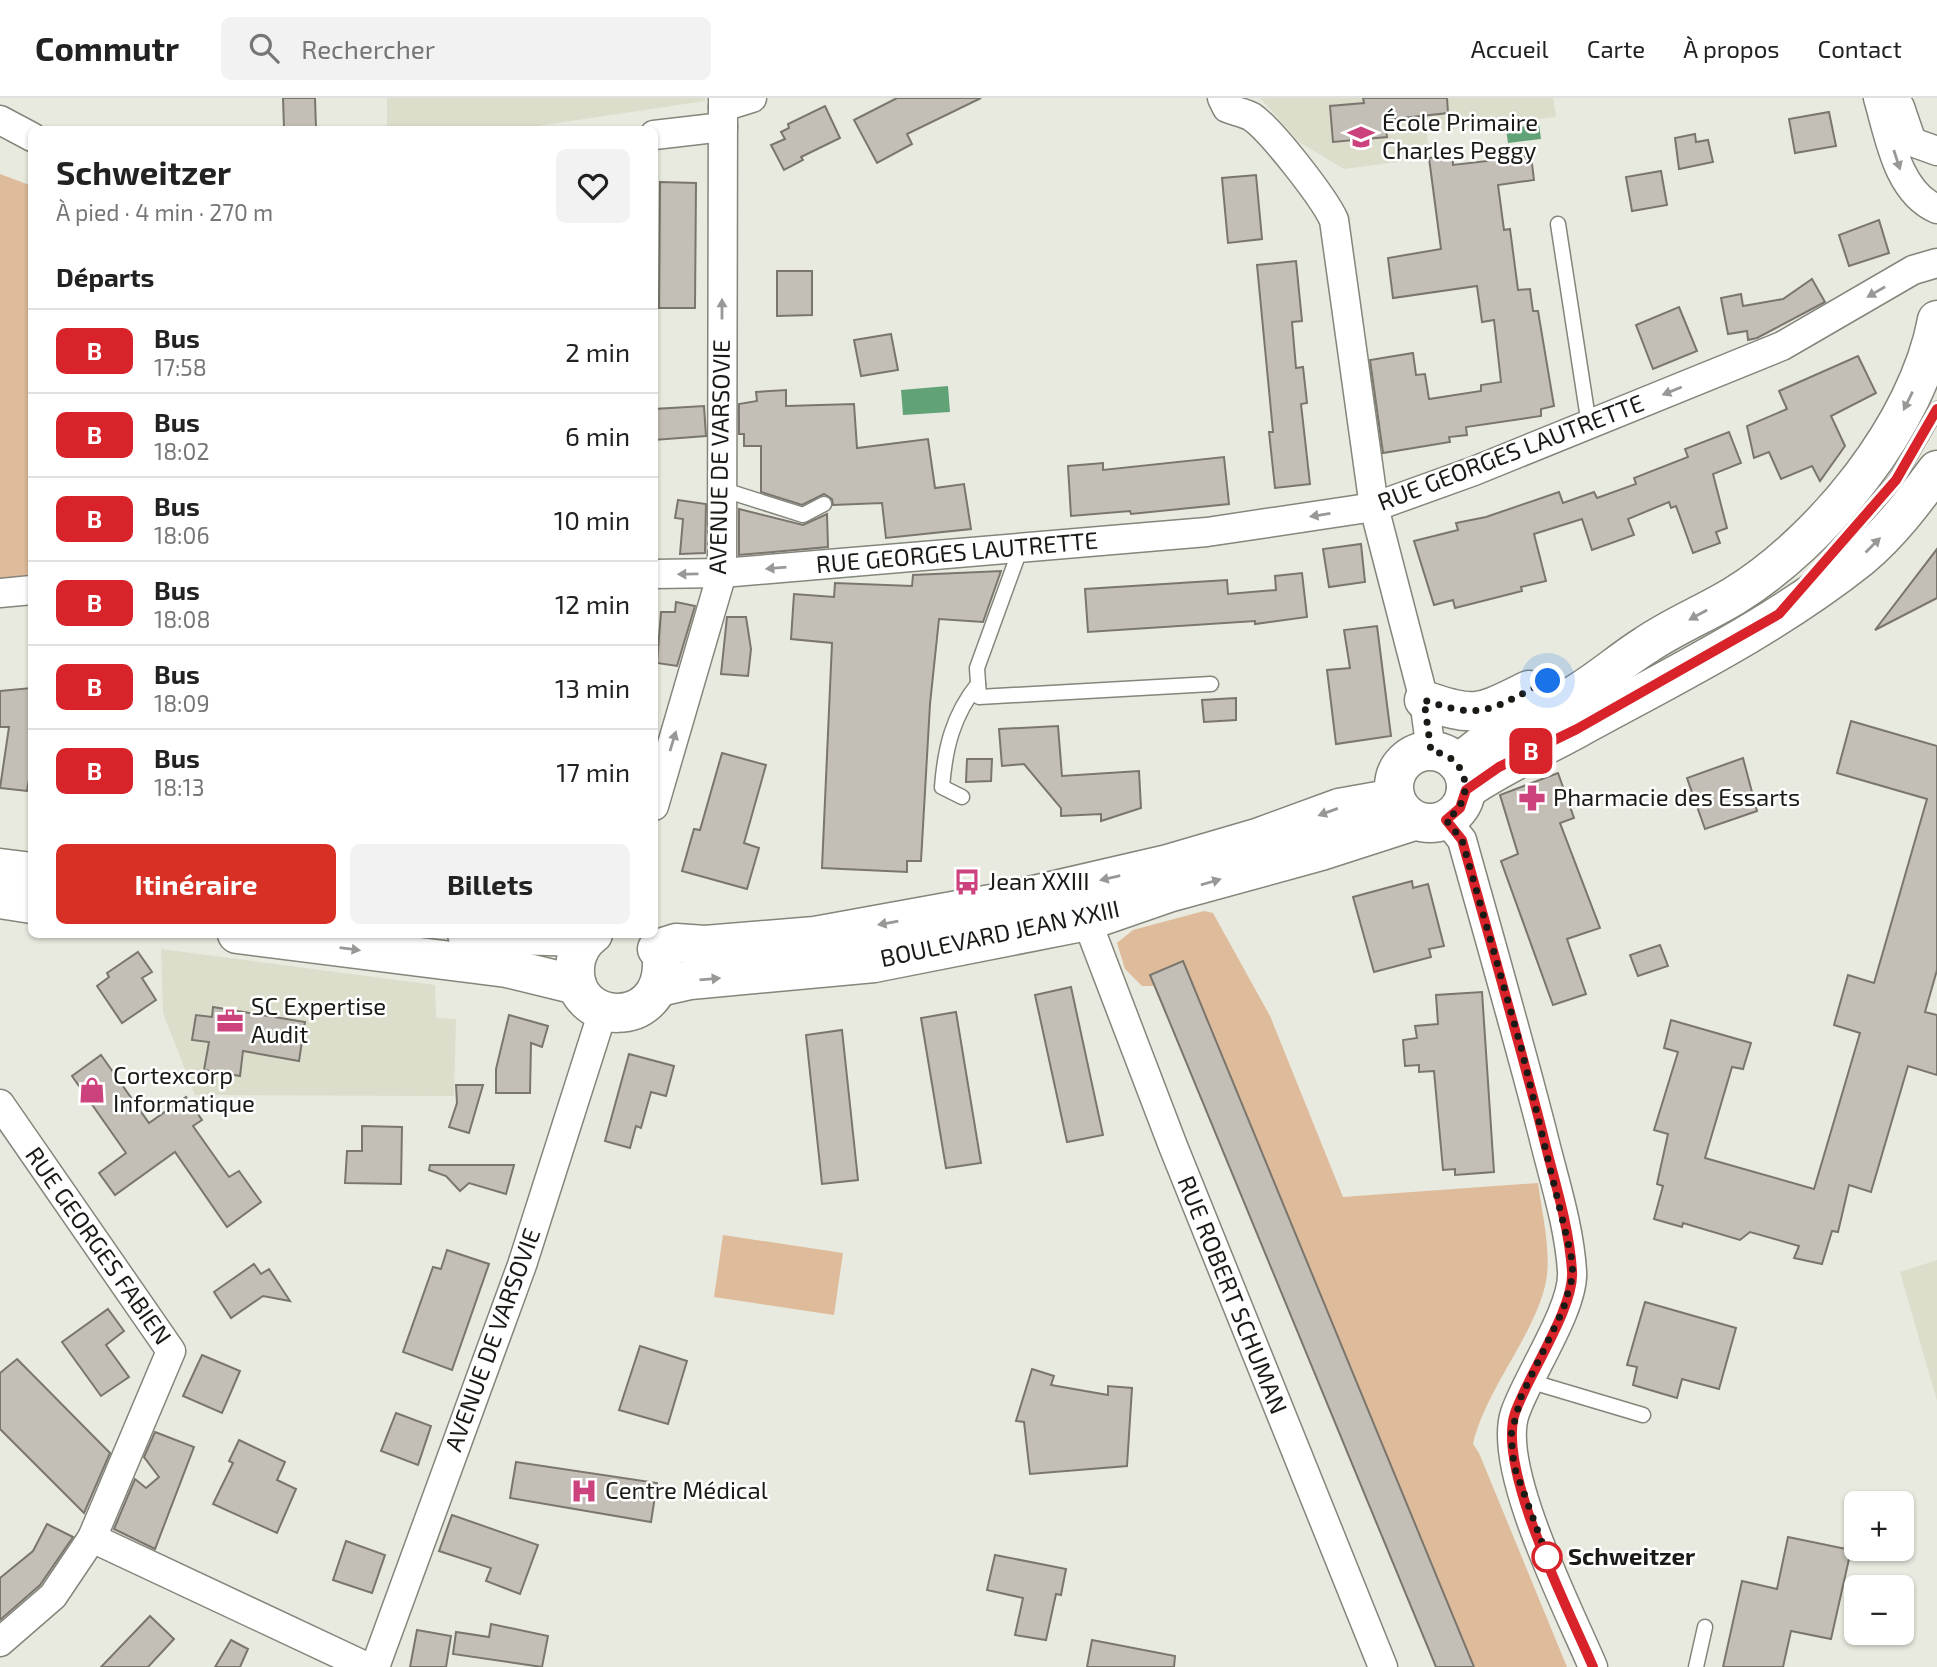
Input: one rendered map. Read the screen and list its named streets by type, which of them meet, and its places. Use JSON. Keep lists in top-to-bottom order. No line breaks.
{"streets":{"main road":["BOULEVARD JEAN XXIII"],"street":["RUE GEORGES LAUTRETTE","AVENUE DE VARSOVIE","RUE GEORGES FABIEN","RUE ROBERT SCHUMAN"]},"crossings":[["RUE GEORGES LAUTRETTE","AVENUE DE VARSOVIE"],["BOULEVARD JEAN XXIII","RUE ROBERT SCHUMAN"]],"one_way":["RUE GEORGES LAUTRETTE","AVENUE DE VARSOVIE"],"places":{"school or university":["École Primaire Charles Peggy"],"pharmacy":["Pharmacie des Essarts"],"bus stop":["Jean XXIII"],"office":["SC Expertise Audit"],"shop":["Cortexcorp Informatique"],"hospital":["Centre Médical"],"other":["Schweitzer"]},"lines":["bus line B"],"page":{"header":"Commutr","search":"Rechercher","nav":["Accueil","Carte","À propos","Contact"],"on_map":"B","heading":[["Schweitzer","À pied · 4 min · 270 m"],"Départs"],"list":[{"mark":"B","name":"Bus","note":"17:58","value":"2 min"},{"mark":"B","name":"Bus","note":"18:02","value":"6 min"},{"mark":"B","name":"Bus","note":"18:06","value":"10 min"},{"mark":"B","name":"Bus","note":"18:08","value":"12 min"},{"mark":"B","name":"Bus","note":"18:09","value":"13 min"},{"mark":"B","name":"Bus","note":"18:13","value":"17 min"}],"buttons":["Itinéraire","Billets"],"map_buttons":["+","−"]}}
